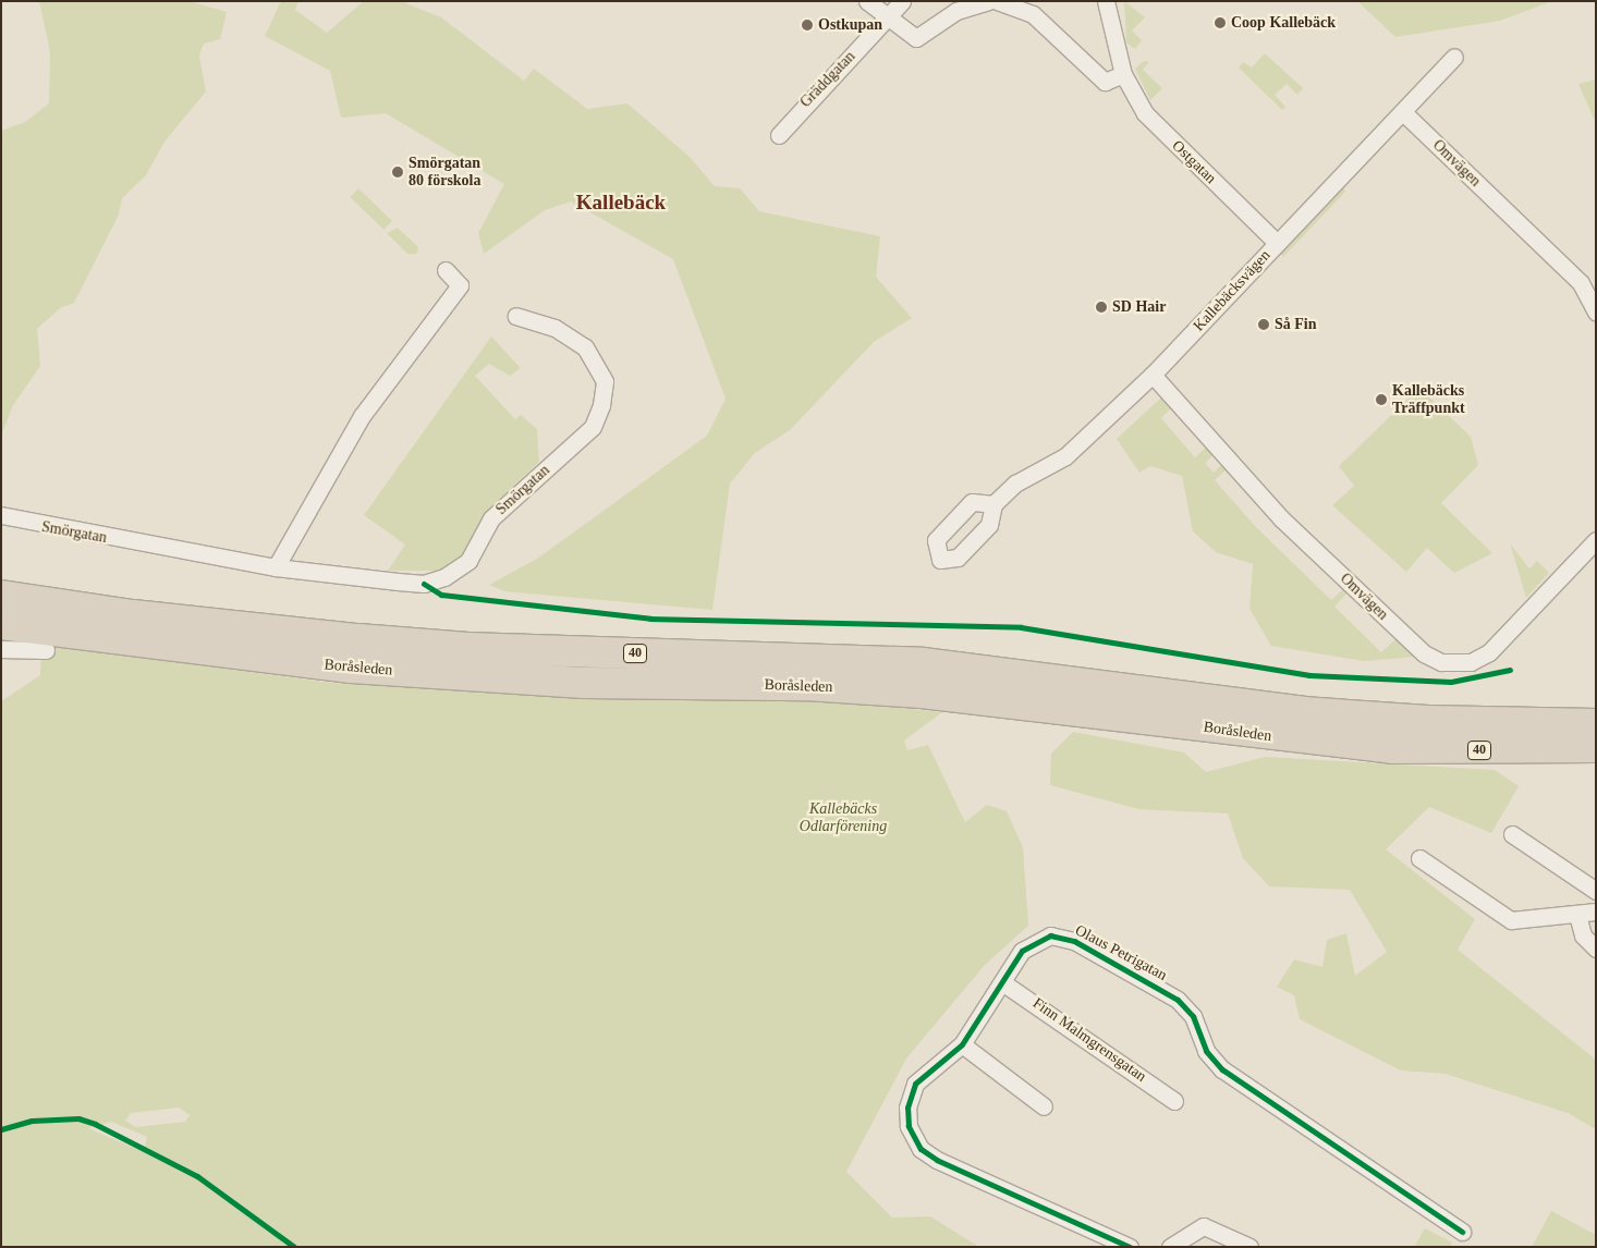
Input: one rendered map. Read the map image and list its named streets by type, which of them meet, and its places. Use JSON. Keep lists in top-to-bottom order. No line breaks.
{"streets":{"highway":["40","Boråsleden"],"street":["Gräddgatan","Ostgatan","Omvägen","Kallebäcksvägen","Smörgatan","Olaus Petrigatan","Finn Malmgrensgatan"]},"crossings":[["Ostgatan","Kallebäcksvägen"],["Omvägen","Kallebäcksvägen"],["Olaus Petrigatan","Finn Malmgrensgatan"]],"districts":["Kallebäck"],"parks":["Kallebäcks Odlarförening"],"places":["Coop Kallebäck","Ostkupan","Smörgatan 80 förskola","SD Hair","Så Fin","Kallebäcks Träffpunkt"]}
